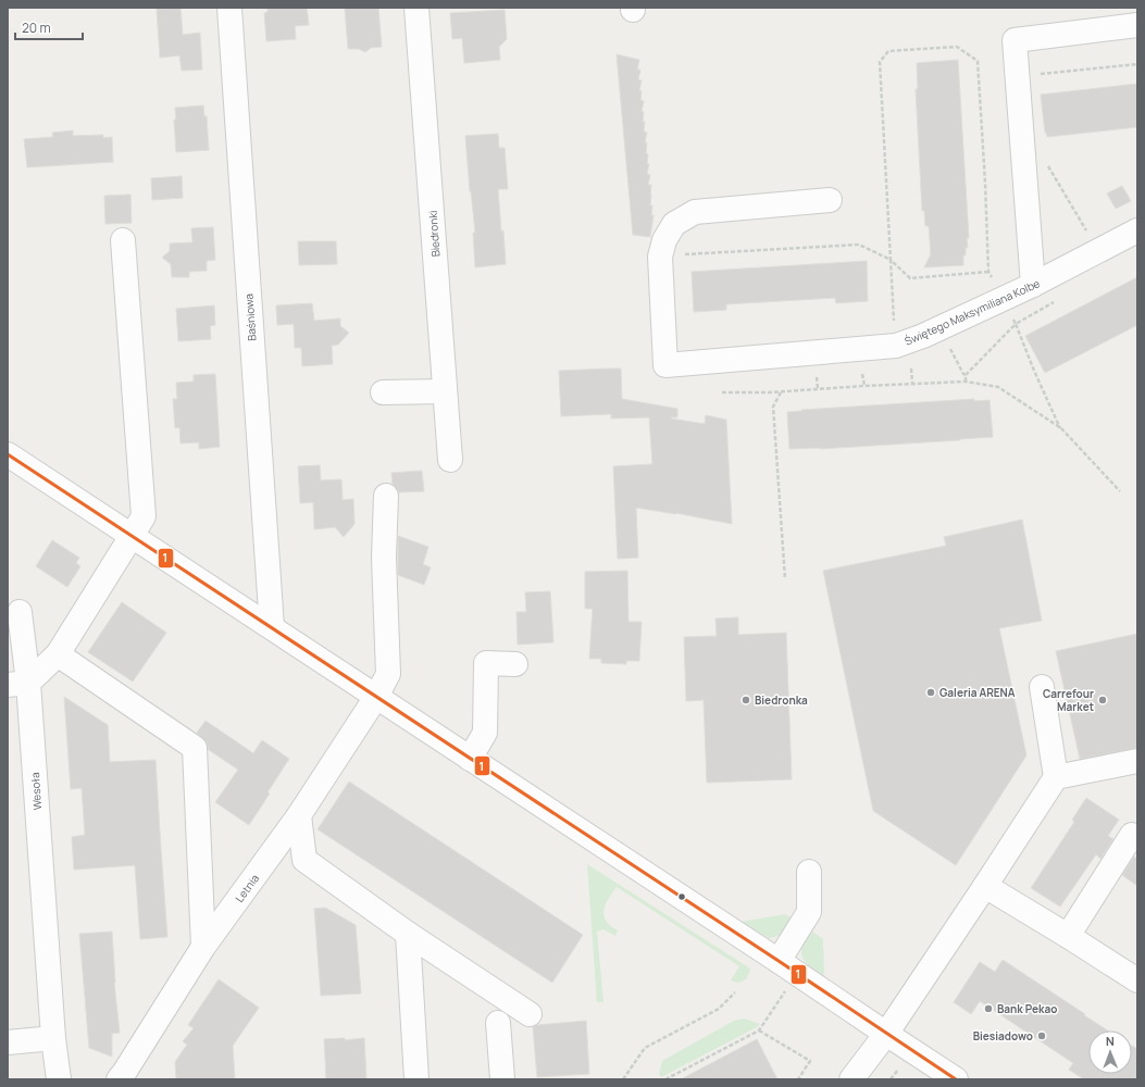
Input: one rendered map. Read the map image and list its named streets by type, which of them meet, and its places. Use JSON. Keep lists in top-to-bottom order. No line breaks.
{"streets":{"street":["Biedronki","Świętego Maksymiliana Kolbe","Baśniowa","Wesoła","Letnia"]},"places":["Galeria ARENA","Biedronka","Carrefour Market","Bank Pekao","Biesiadowo"],"lines":["transit line 1"],"scale_bar":"20 m","north":"top"}
